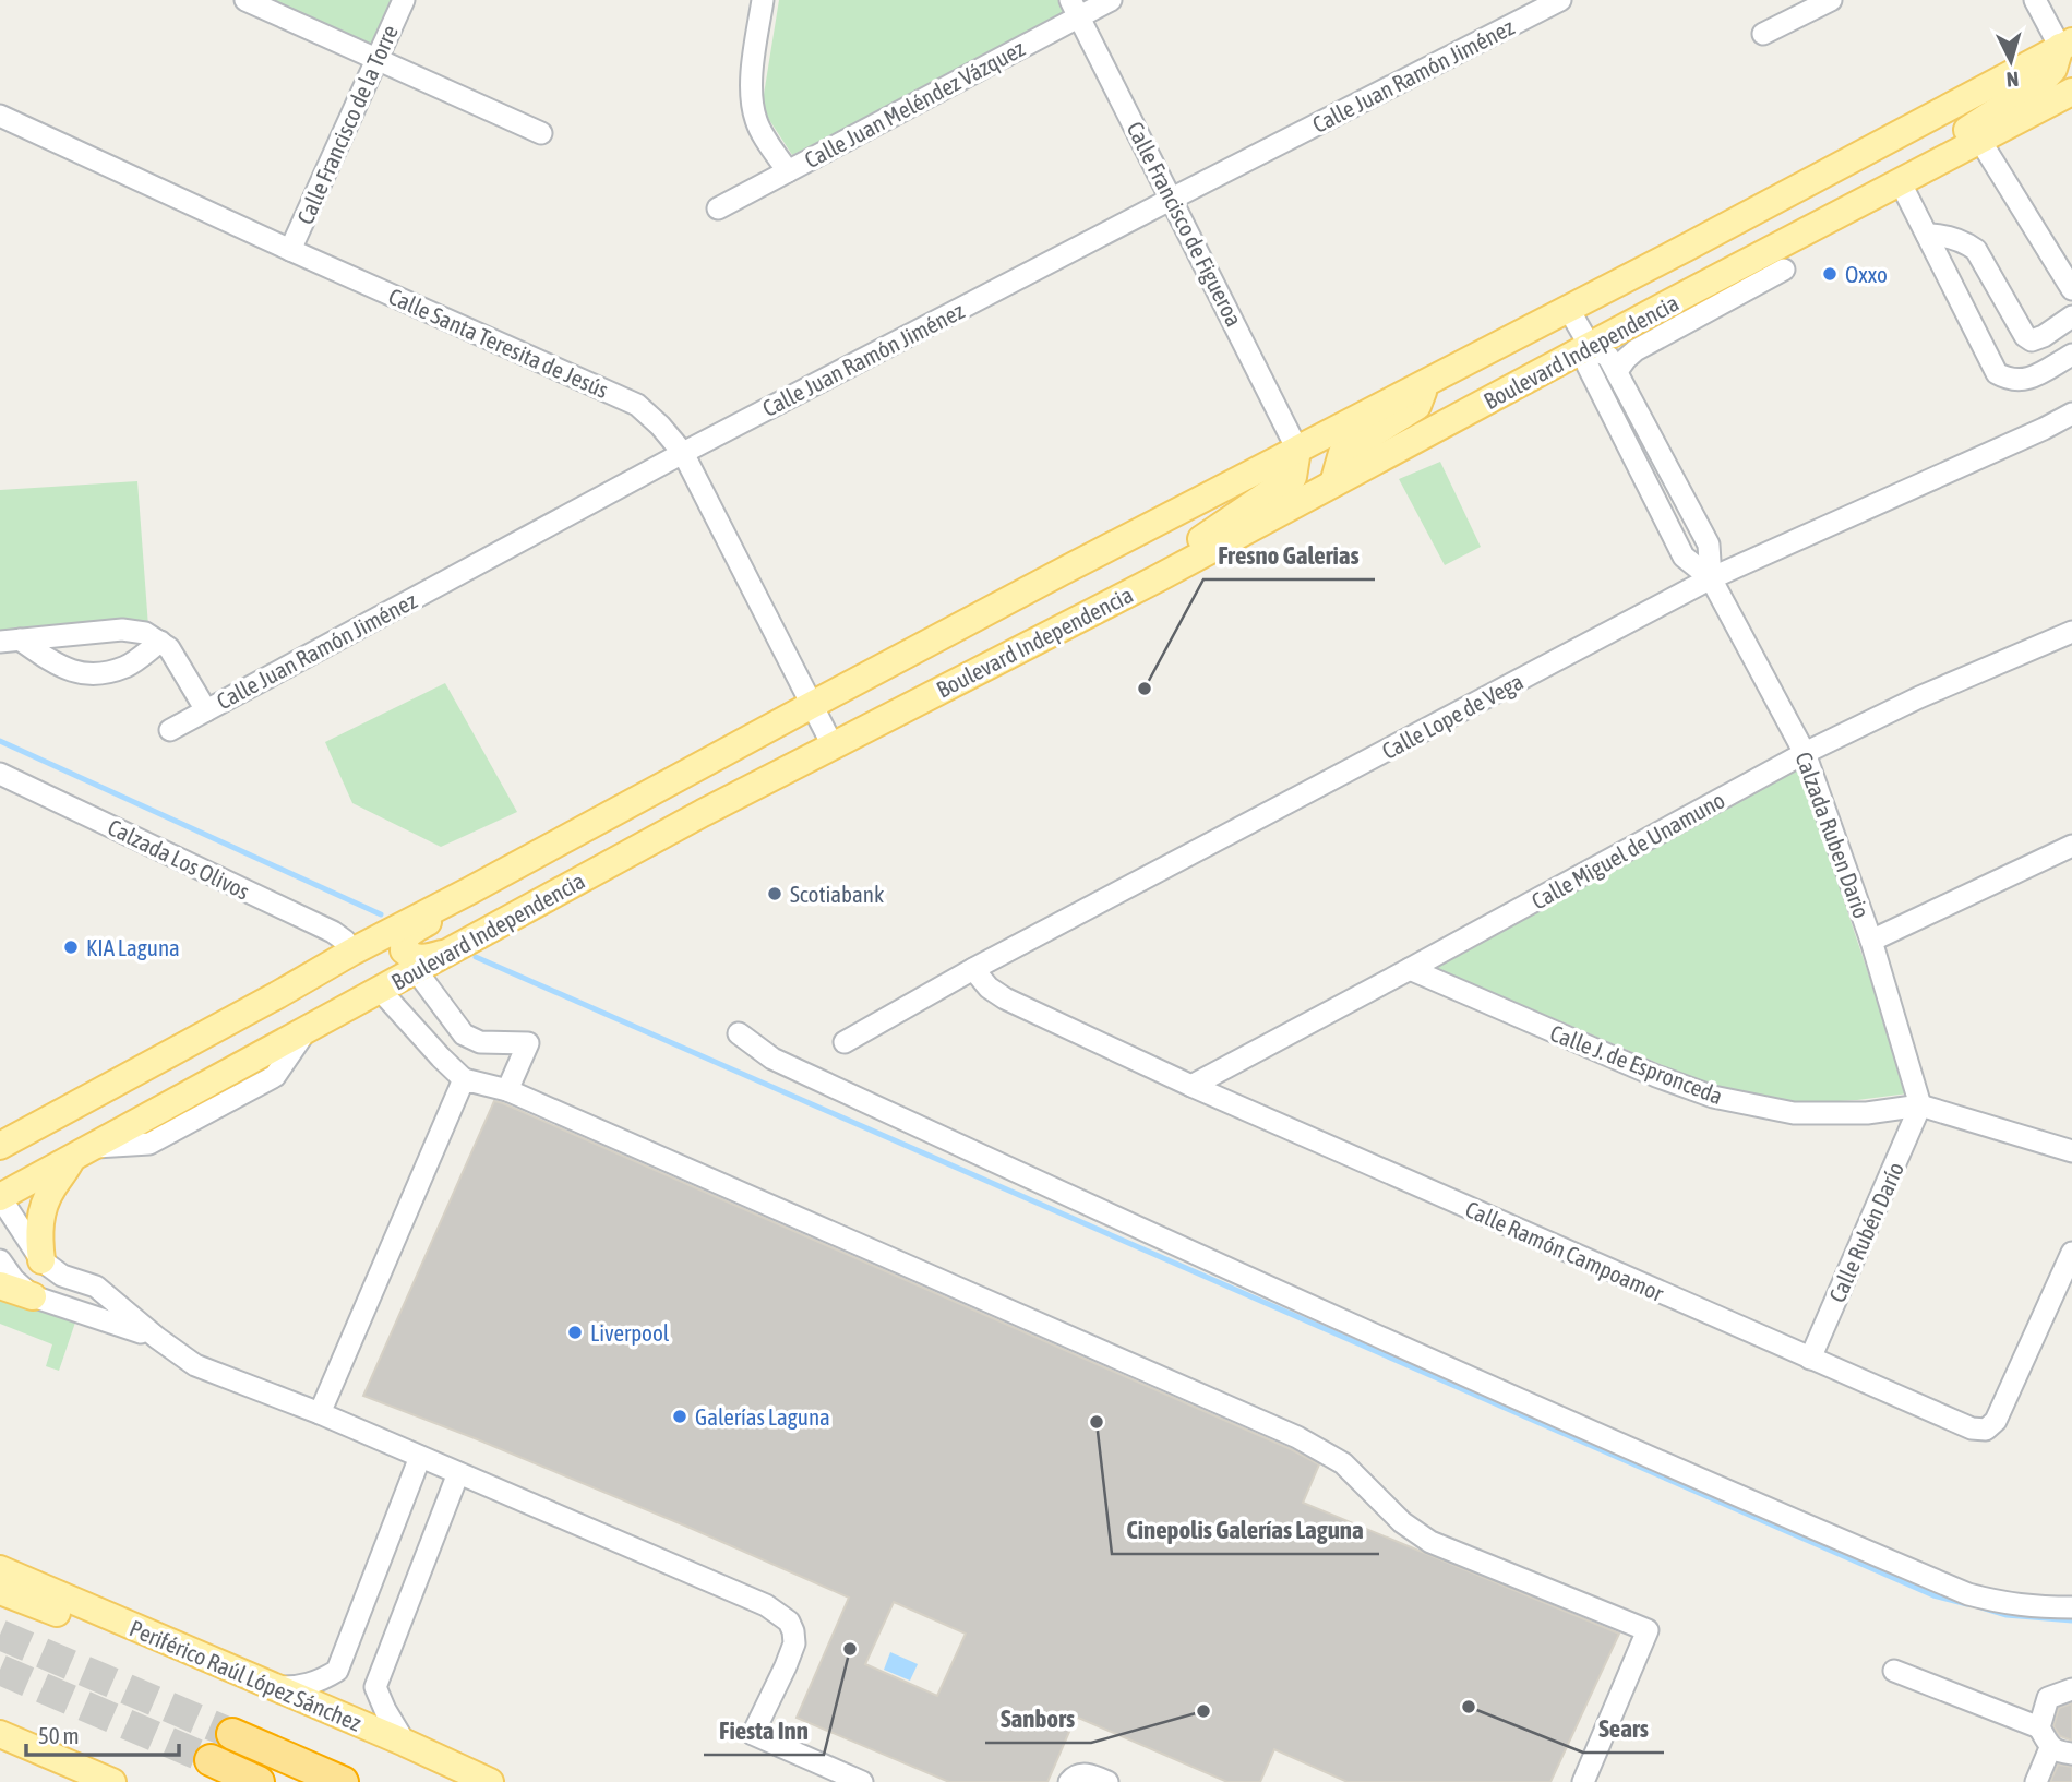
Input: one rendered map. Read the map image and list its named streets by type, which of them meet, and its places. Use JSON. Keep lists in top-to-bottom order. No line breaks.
{"streets":{"main road":["Boulevard Independencia","Periférico Raúl López Sánchez"],"street":["Calle Juan Ramón Jiménez","Calle Juan Meléndez Vázquez","Calle Francisco de la Torre","Calle Francisco de Figueroa","Calle Santa Teresita de Jesús","Calle Lope de Vega","Calzada Ruben Dario","Calle Miguel de Unamuno","Calzada Los Olivos","Calle J. de Espronceda","Calle Rubén Darío","Calle Ramón Campoamor"]},"crossings":[["Calle Juan Ramón Jiménez","Calle Francisco de Figueroa"],["Calle Juan Ramón Jiménez","Calle Santa Teresita de Jesús"],["Calle Juan Meléndez Vázquez","Calle Francisco de Figueroa"],["Calle Francisco de la Torre","Calle Santa Teresita de Jesús"],["Calle Francisco de Figueroa","Boulevard Independencia"],["Calle Santa Teresita de Jesús","Boulevard Independencia"],["Boulevard Independencia","Calzada Ruben Dario"],["Boulevard Independencia","Calzada Los Olivos"],["Calle Lope de Vega","Calzada Ruben Dario"],["Calle Lope de Vega","Calle Ramón Campoamor"],["Calzada Ruben Dario","Calle Miguel de Unamuno"],["Calzada Ruben Dario","Calle J. de Espronceda"],["Calzada Ruben Dario","Calle Rubén Darío"],["Calle Miguel de Unamuno","Calle J. de Espronceda"],["Calle Miguel de Unamuno","Calle Ramón Campoamor"],["Calle J. de Espronceda","Calle Rubén Darío"],["Calle Rubén Darío","Calle Ramón Campoamor"]],"places":["Oxxo","Fresno Galerias","Scotiabank","KIA Laguna","Liverpool","Galerías Laguna","Cinepolis Galerías Laguna","Fiesta Inn","Sears","Sanbors"],"scale_bar":"50 m","north":"bottom"}
